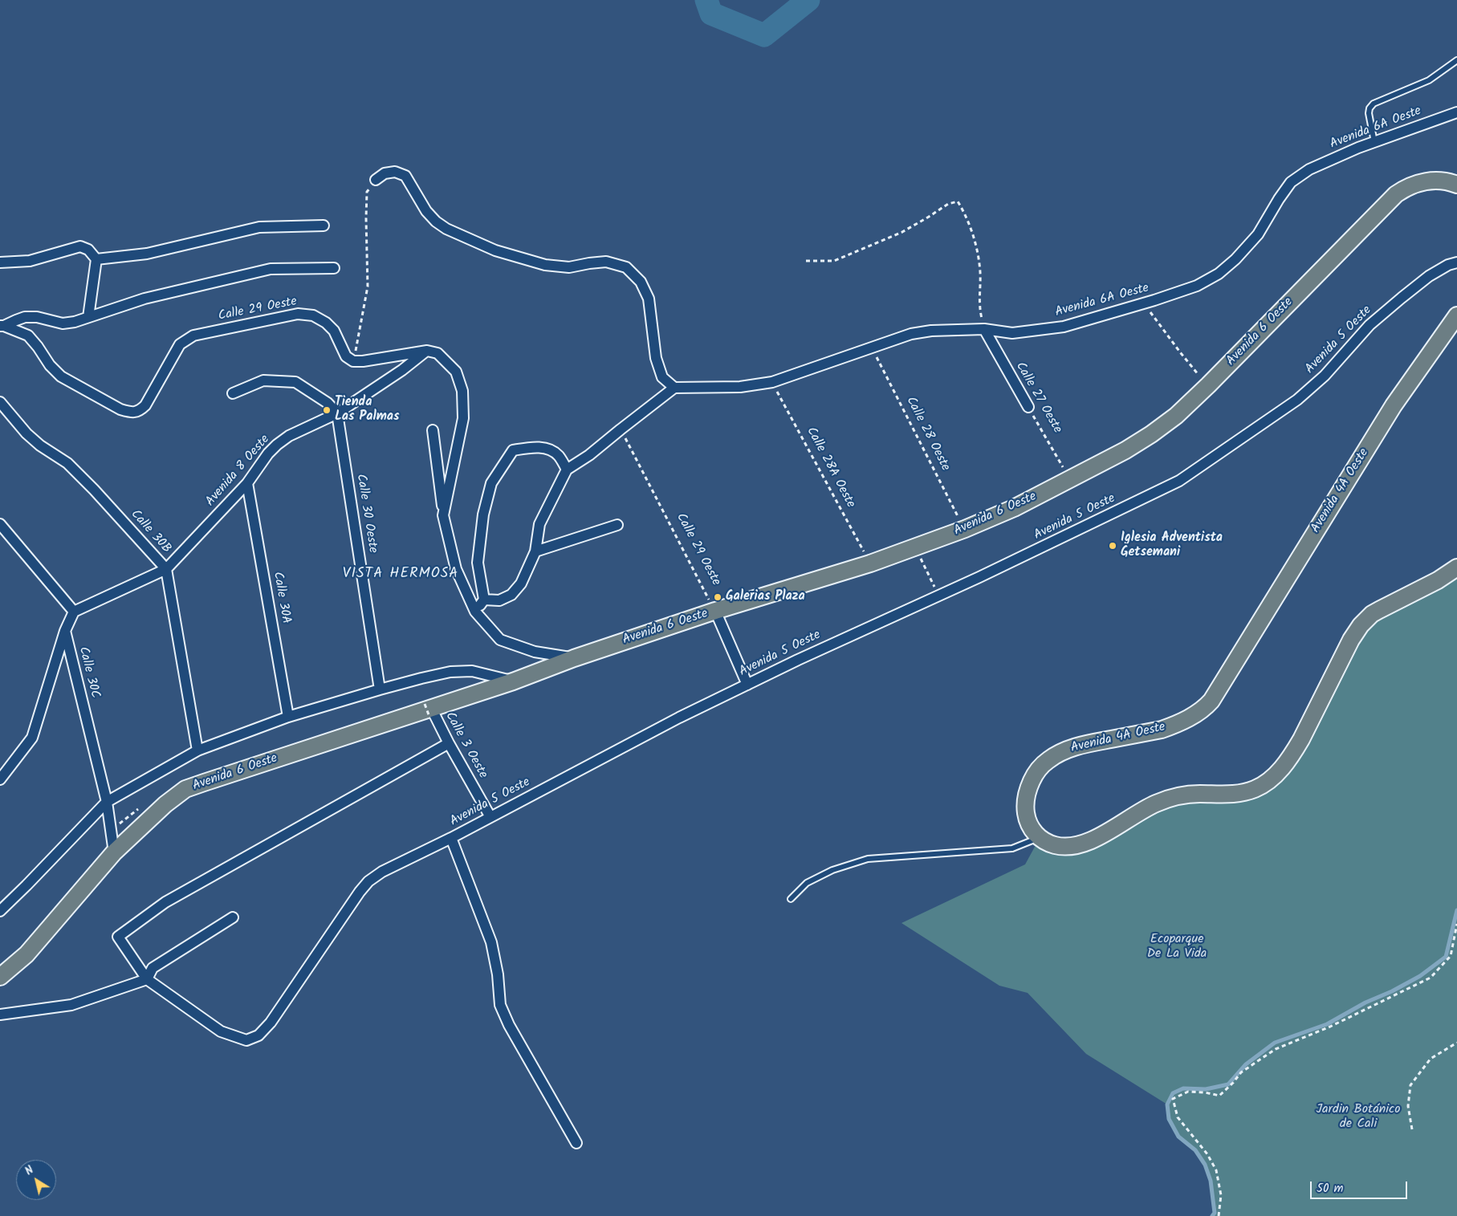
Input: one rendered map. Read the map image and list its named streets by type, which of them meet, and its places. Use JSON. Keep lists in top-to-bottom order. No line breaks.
{"streets":{"main road":["Avenida 6 Oeste","Avenida 4A Oeste"],"street":["Avenida 6A Oeste","Calle 29 Oeste","Avenida 5 Oeste","Calle 27 Oeste","Avenida 8 Oeste","Calle 30 Oeste","Calle 30B","Calle 30A","Calle 30C","Calle 3 Oeste"],"path":["Calle 28 Oeste","Calle 28A Oeste"]},"crossings":[["Avenida 6A Oeste","Calle 27 Oeste"],["Avenida 6A Oeste","Calle 28 Oeste"],["Avenida 6A Oeste","Calle 28A Oeste"],["Calle 29 Oeste","Avenida 6 Oeste"],["Avenida 6 Oeste","Calle 27 Oeste"],["Avenida 6 Oeste","Calle 28 Oeste"],["Avenida 6 Oeste","Calle 28A Oeste"],["Avenida 6 Oeste","Calle 30C"],["Avenida 6 Oeste","Calle 3 Oeste"],["Avenida 5 Oeste","Calle 3 Oeste"],["Avenida 8 Oeste","Calle 30 Oeste"],["Avenida 8 Oeste","Calle 30B"],["Avenida 8 Oeste","Calle 30A"]],"districts":["VISTA HERMOSA"],"parks":["Ecoparque De La Vida","Jardin Botánico de Cali"],"places":["Tienda Las Palmas","Iglesia Adventista Getsemani","Galerias Plaza"],"scale_bar":"50 m","north":"top left"}
